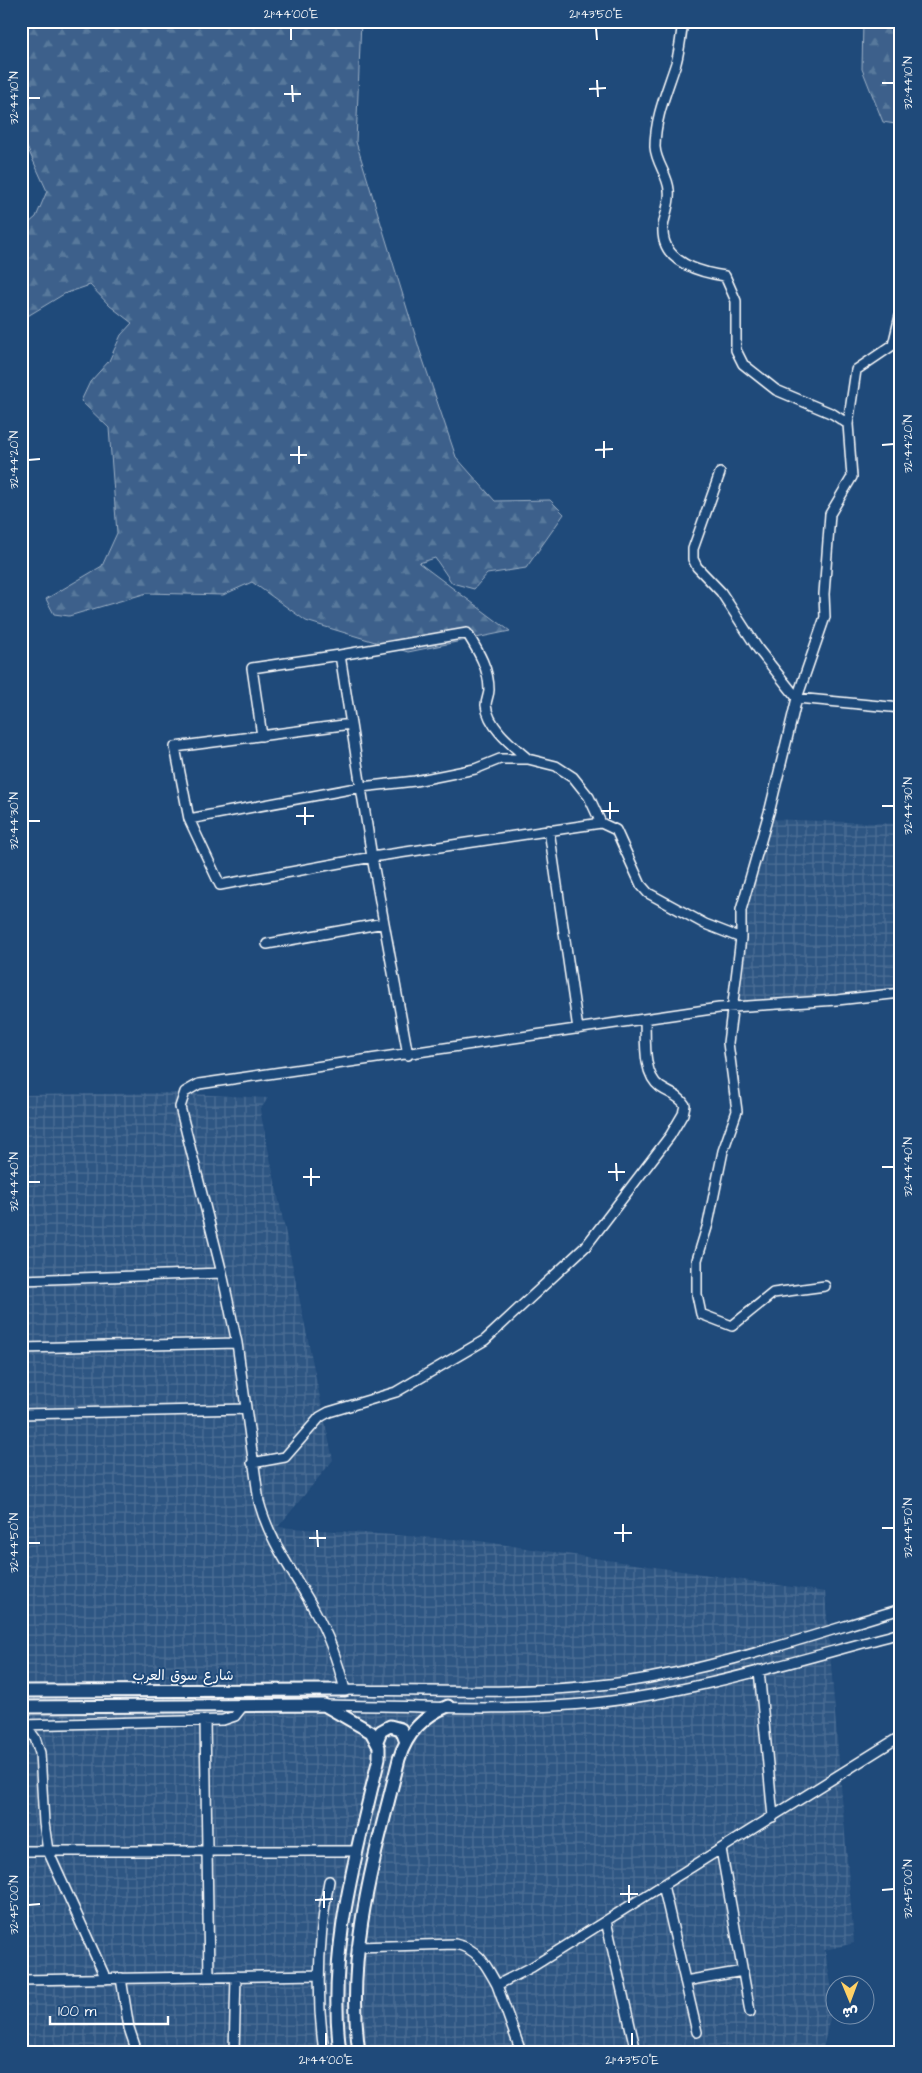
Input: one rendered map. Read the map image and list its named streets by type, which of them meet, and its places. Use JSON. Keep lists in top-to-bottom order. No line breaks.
{"streets":{"main road":["شارع سوق العرب"]},"scale_bar":"100 m","north":"bottom","coordinates":["21°44'00\"E","21°43'50\"E","32°44'10\"N","32°44'20\"N","32°44'30\"N","32°44'40\"N","32°44'50\"N","32°45'00\"N"]}
